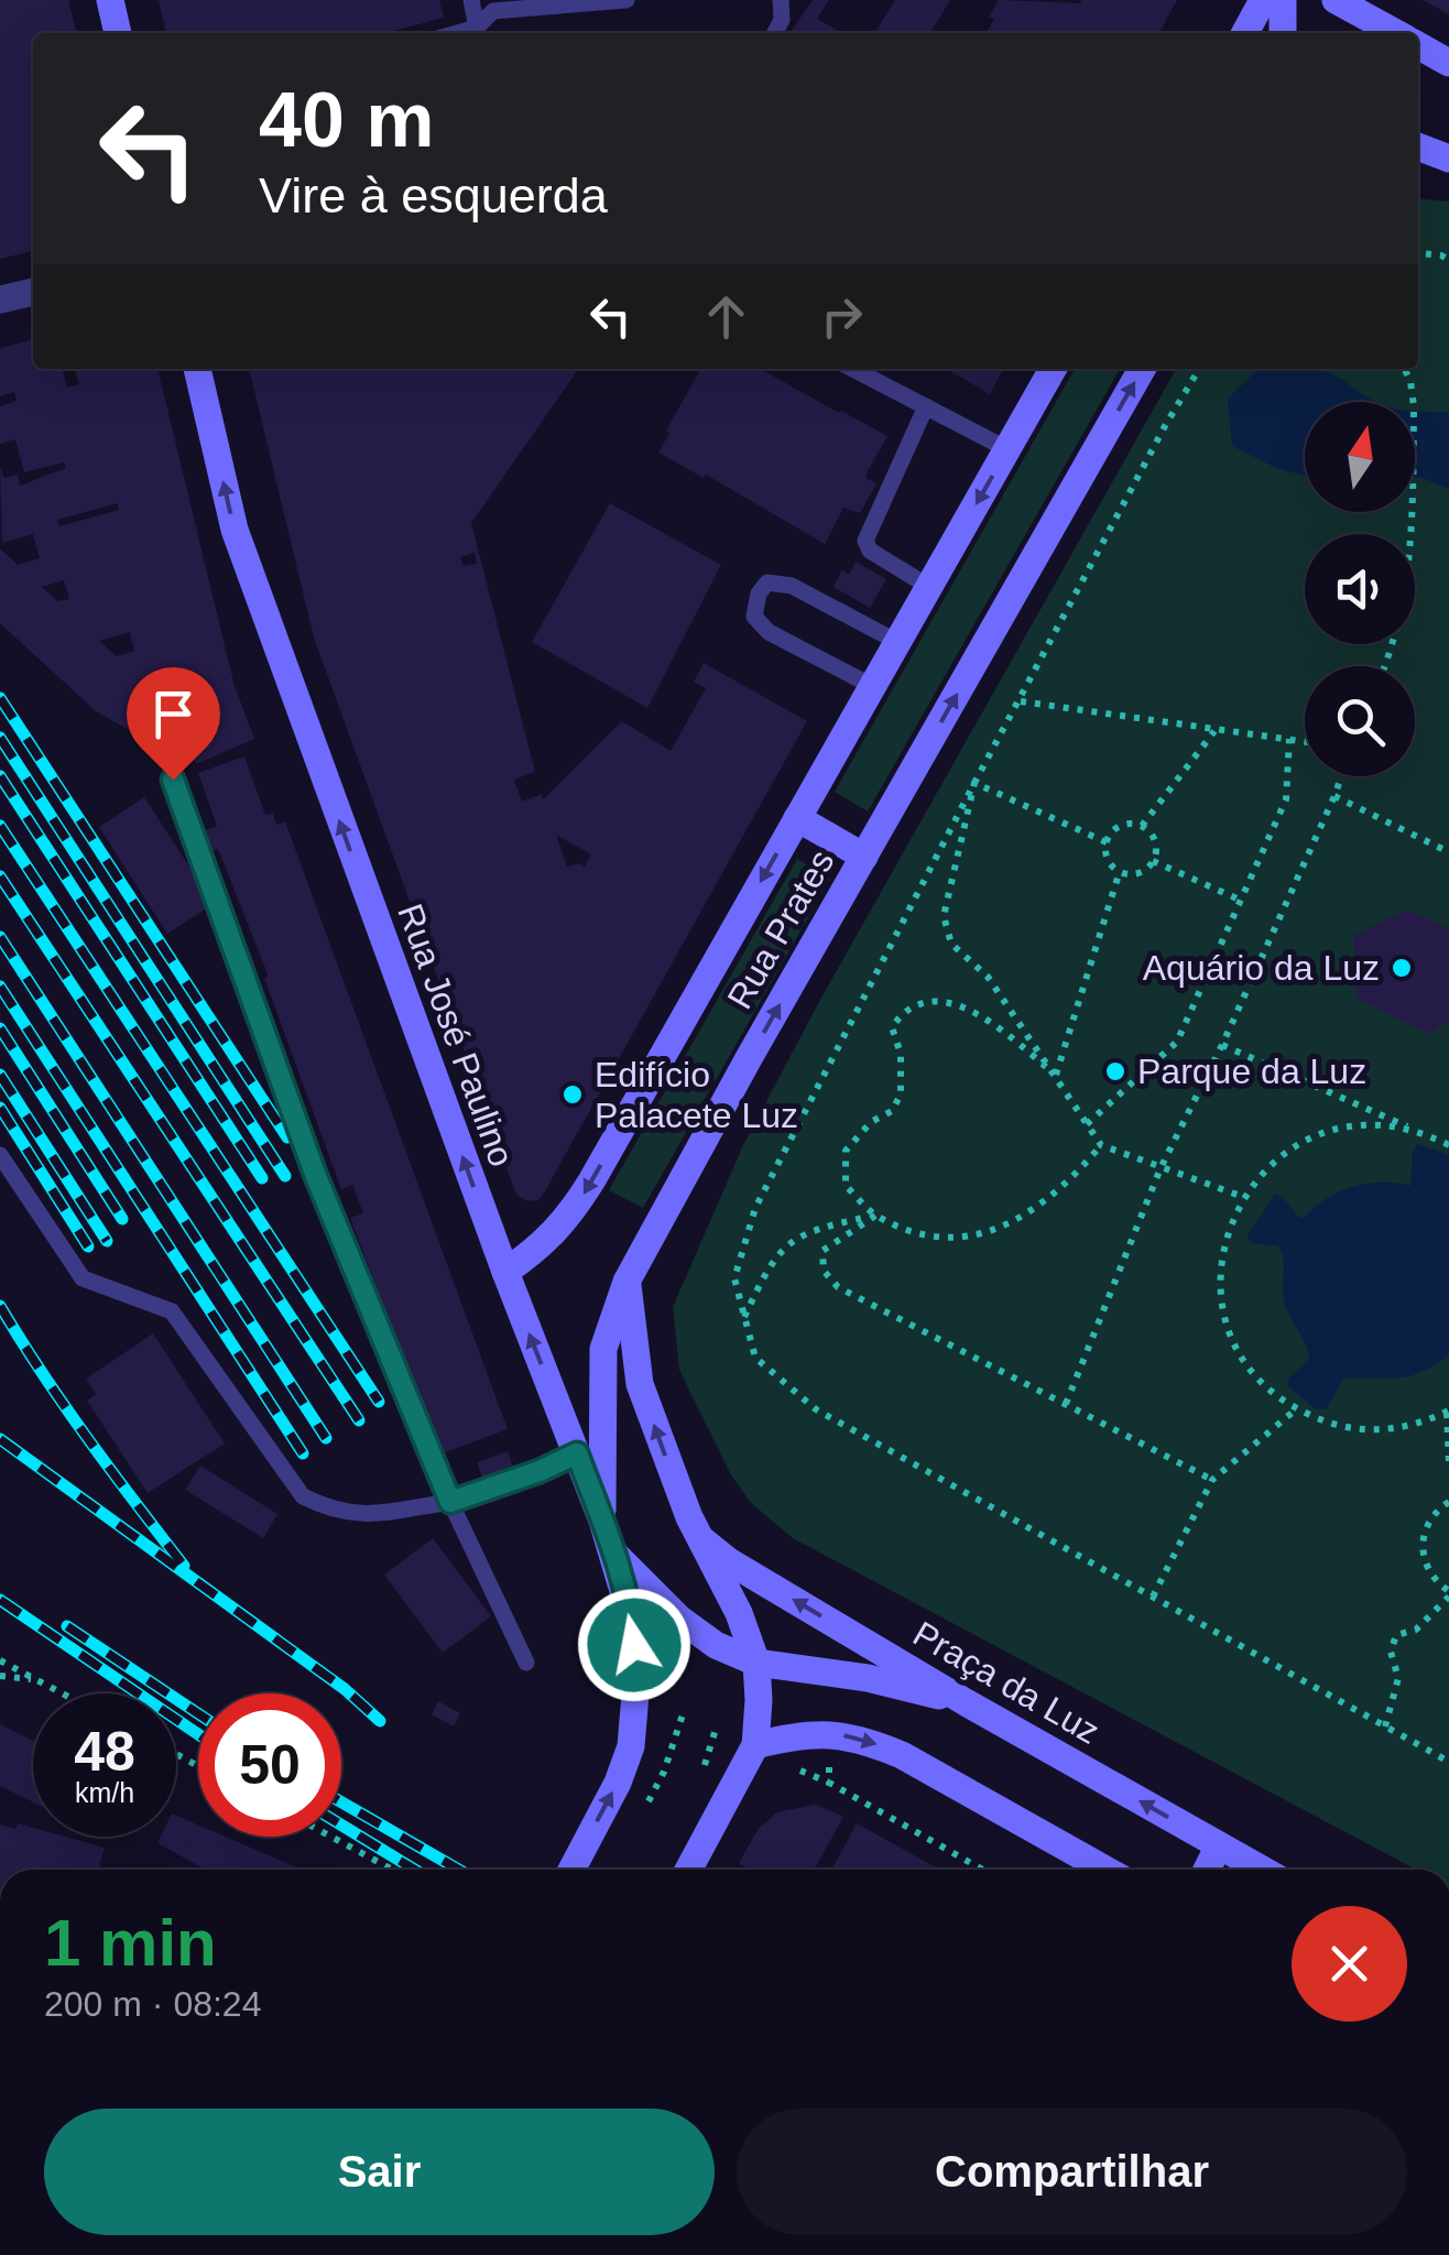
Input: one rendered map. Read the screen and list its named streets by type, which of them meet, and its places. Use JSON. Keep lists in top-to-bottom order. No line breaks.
{"streets":{"main road":["Rua Prates","Rua José Paulino","Praça da Luz"]},"crossings":[["Rua Prates","Rua José Paulino"]],"one_way":["Rua José Paulino"],"places":["Aquário da Luz","Parque da Luz","Edifício Palacete Luz"],"north":"top","page":{"turn":["40 m","Vire à esquerda"],"speed":"48 km/h","limit":"50","heading":["1 min","200 m · 08:24"],"buttons":["Sair","Compartilhar"]}}
